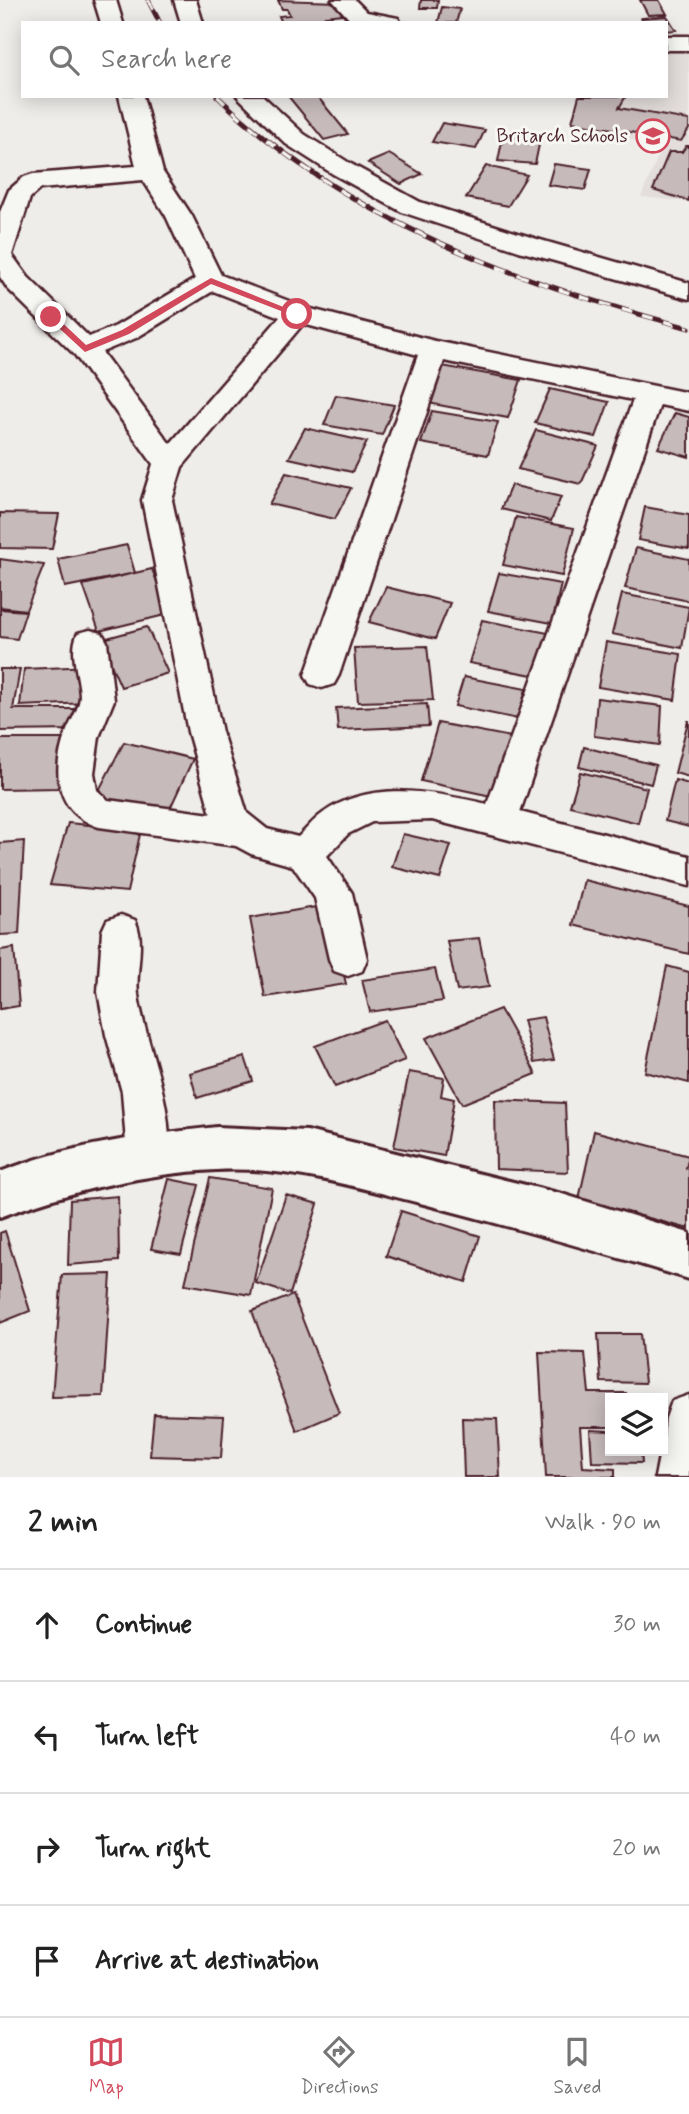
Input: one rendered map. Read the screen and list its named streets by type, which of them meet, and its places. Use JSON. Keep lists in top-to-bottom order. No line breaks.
{"places":{"school or university":["Britarch Schools"]},"page":{"search":"Search here","heading":["2 min","Walk · 90 m"],"list":[["Continue","30 m"],["Turn left","40 m"],["Turn right","20 m"],"Arrive at destination"],"nav":["Map","Directions","Saved"]}}
